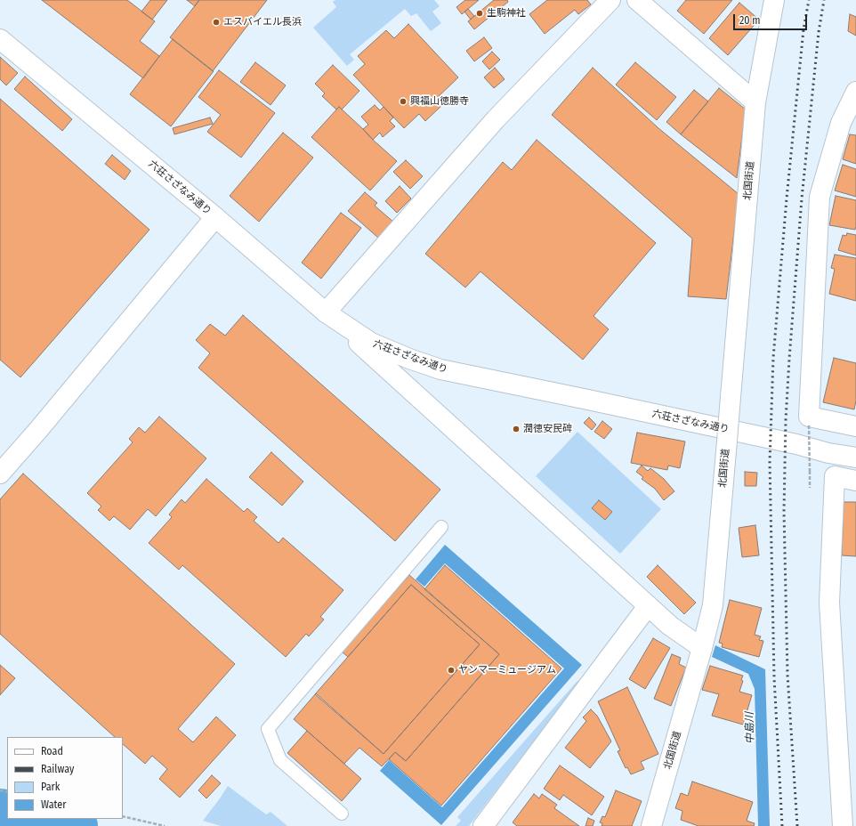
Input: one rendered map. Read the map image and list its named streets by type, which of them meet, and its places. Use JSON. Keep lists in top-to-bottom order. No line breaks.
{"streets":{"street":["北国街道","六荘さざなみ通り"]},"water":["中島川"],"places":["生駒神社","エスバイエル長浜","興福山徳勝寺","潤徳安民碑","ヤンマーミュージアム"],"legend":["Road","Railway","Park","Water"],"scale_bar":"20 m"}
